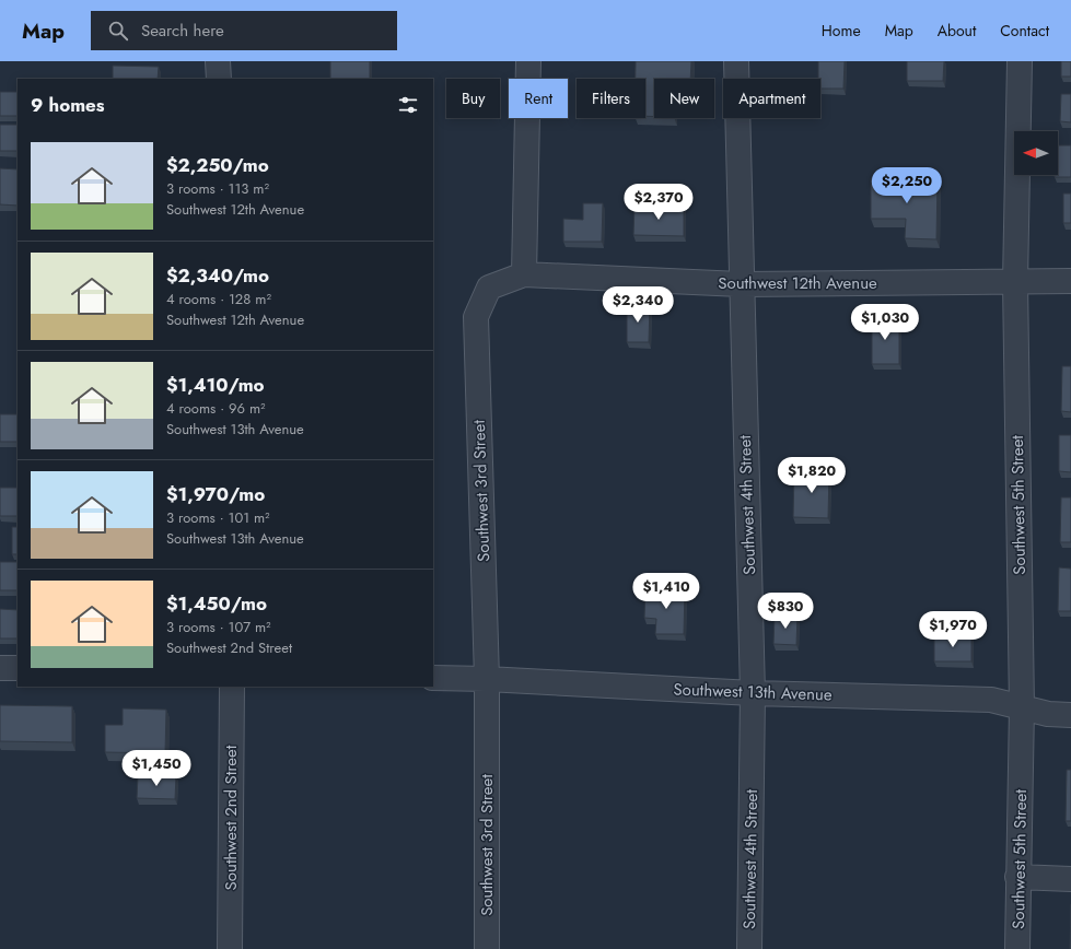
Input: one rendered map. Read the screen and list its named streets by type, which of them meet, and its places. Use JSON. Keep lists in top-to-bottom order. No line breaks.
{"streets":{"street":["Southwest 12th Avenue","Southwest 3rd Street","Southwest 4th Street","Southwest 5th Street","Southwest 13th Avenue","Southwest 2nd Street"]},"crossings":[["Southwest 12th Avenue","Southwest 3rd Street"],["Southwest 12th Avenue","Southwest 4th Street"],["Southwest 12th Avenue","Southwest 5th Street"],["Southwest 3rd Street","Southwest 13th Avenue"],["Southwest 4th Street","Southwest 13th Avenue"],["Southwest 5th Street","Southwest 13th Avenue"]],"north":"left","page":{"header":"Map","search":"Search here","nav":["Home","Map","About","Contact"],"chip":["Buy","Rent","Filters","New","Apartment"],"heading":"9 homes","list":[{"name":"$2,250/mo","note":"3 rooms · 113 m² · Southwest 12th Avenue"},{"name":"$2,340/mo","note":"4 rooms · 128 m² · Southwest 12th Avenue"},{"name":"$1,410/mo","note":"4 rooms · 96 m² · Southwest 13th Avenue"},{"name":"$1,970/mo","note":"3 rooms · 101 m² · Southwest 13th Avenue"},{"name":"$1,450/mo","note":"3 rooms · 107 m² · Southwest 2nd Street"}],"price":["$2,250","$2,370","$2,340","$1,030","$1,820","$1,410","$830","$1,970","$1,450"]}}
